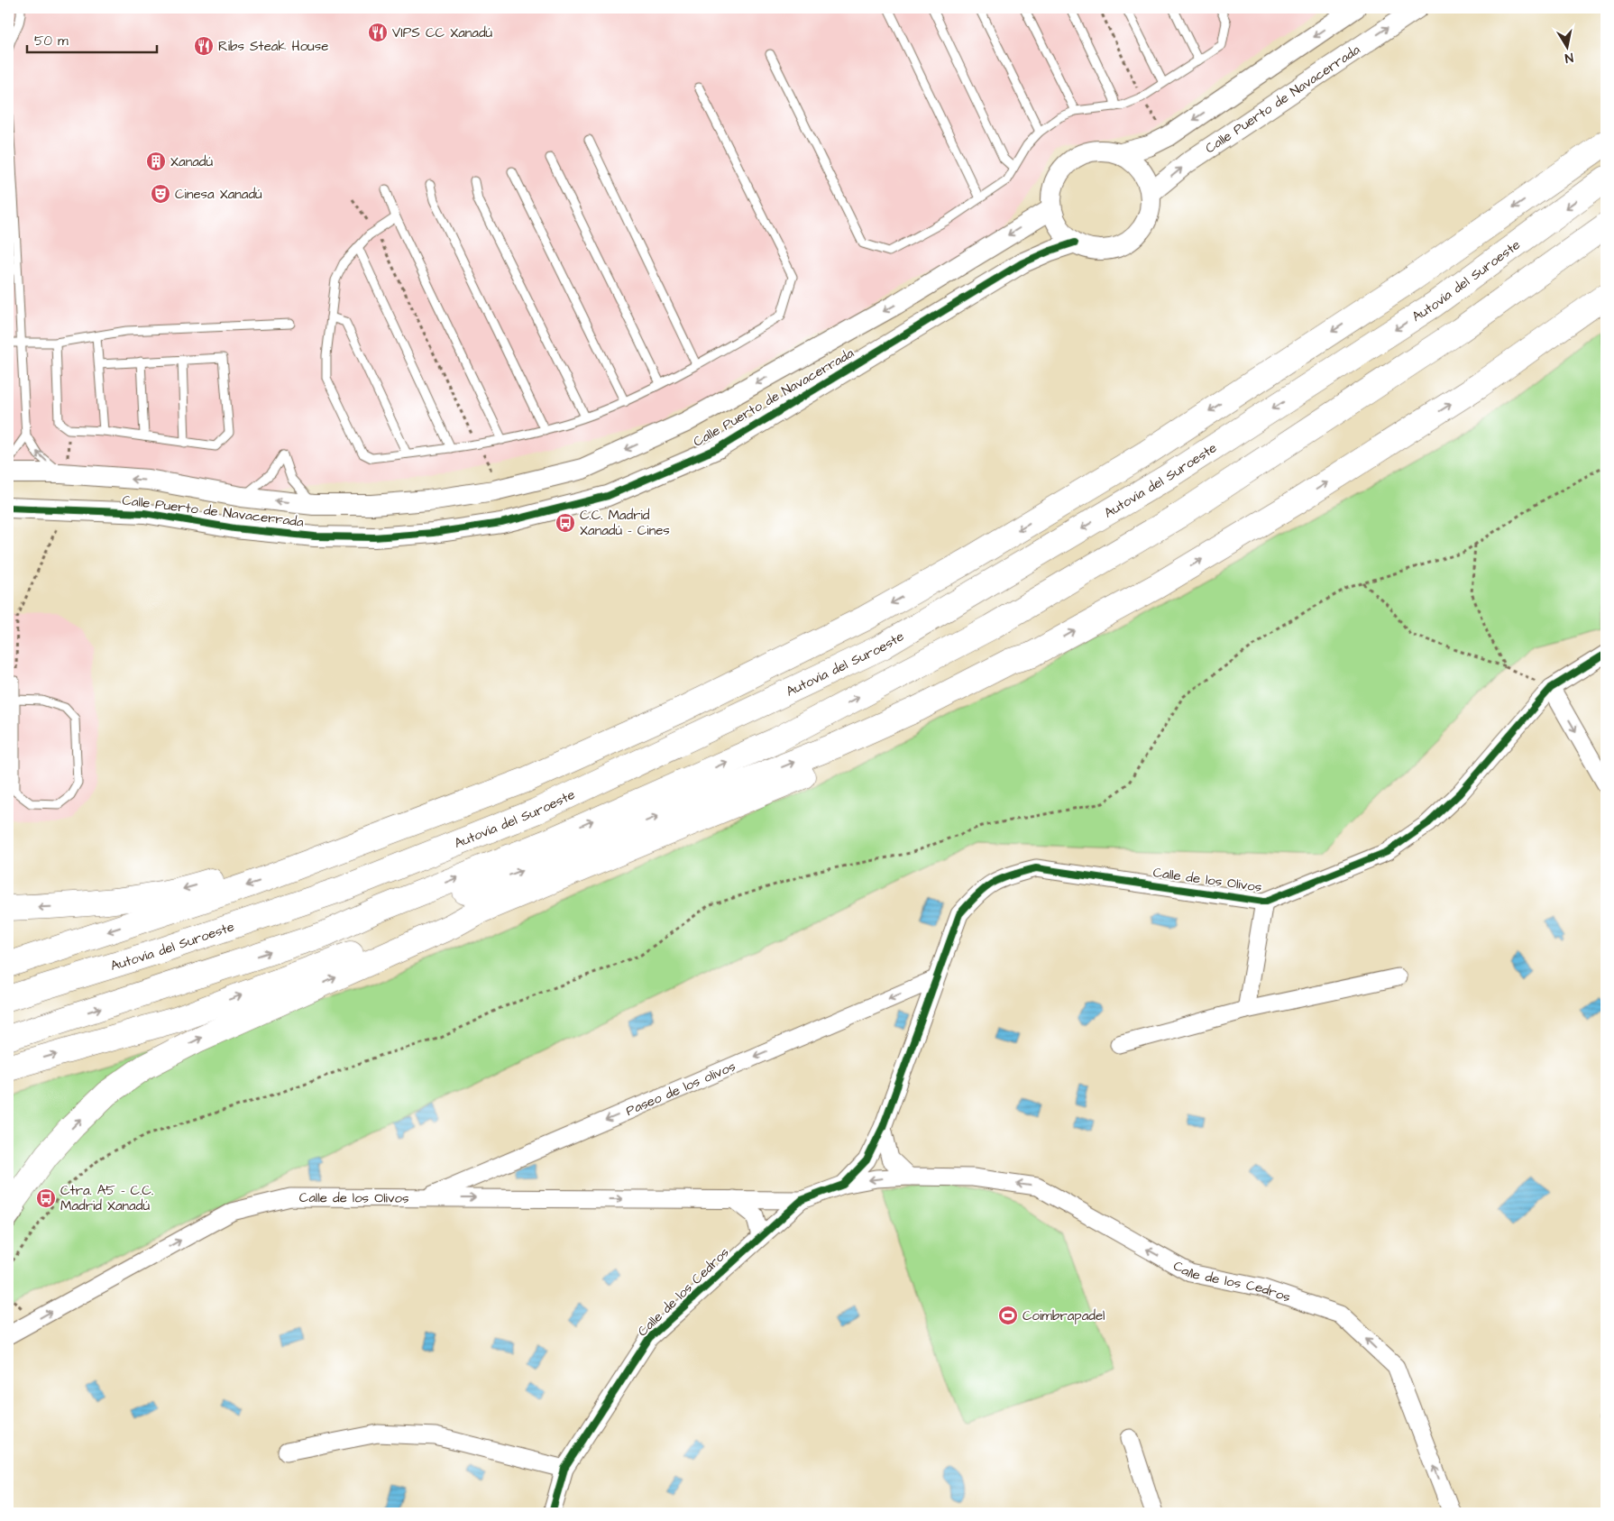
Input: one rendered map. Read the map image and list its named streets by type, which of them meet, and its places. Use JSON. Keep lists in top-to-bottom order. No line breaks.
{"streets":{"highway":["Autovía del Suroeste"],"street":["Calle Puerto de Navacerrada","Calle de los Olivos","Paseo de los olivos","Calle de los Cedros"]},"crossings":[["Calle de los Olivos","Paseo de los olivos"],["Calle de los Olivos","Calle de los Cedros"]],"one_way":["Calle de los Olivos","Paseo de los olivos","Calle de los Cedros"],"places":{"restaurant":["VIPS CC Xanadú","Ribs Steak House"],"building":["Xanadú"],"theatre":["Cinesa Xanadú"],"bus stop":["C.C. Madrid Xanadú - Cines","Ctra. A5 - C.C. Madrid Xanadú"],"sports":["Coimbrapadel"]},"scale_bar":"50 m","north":"bottom"}
